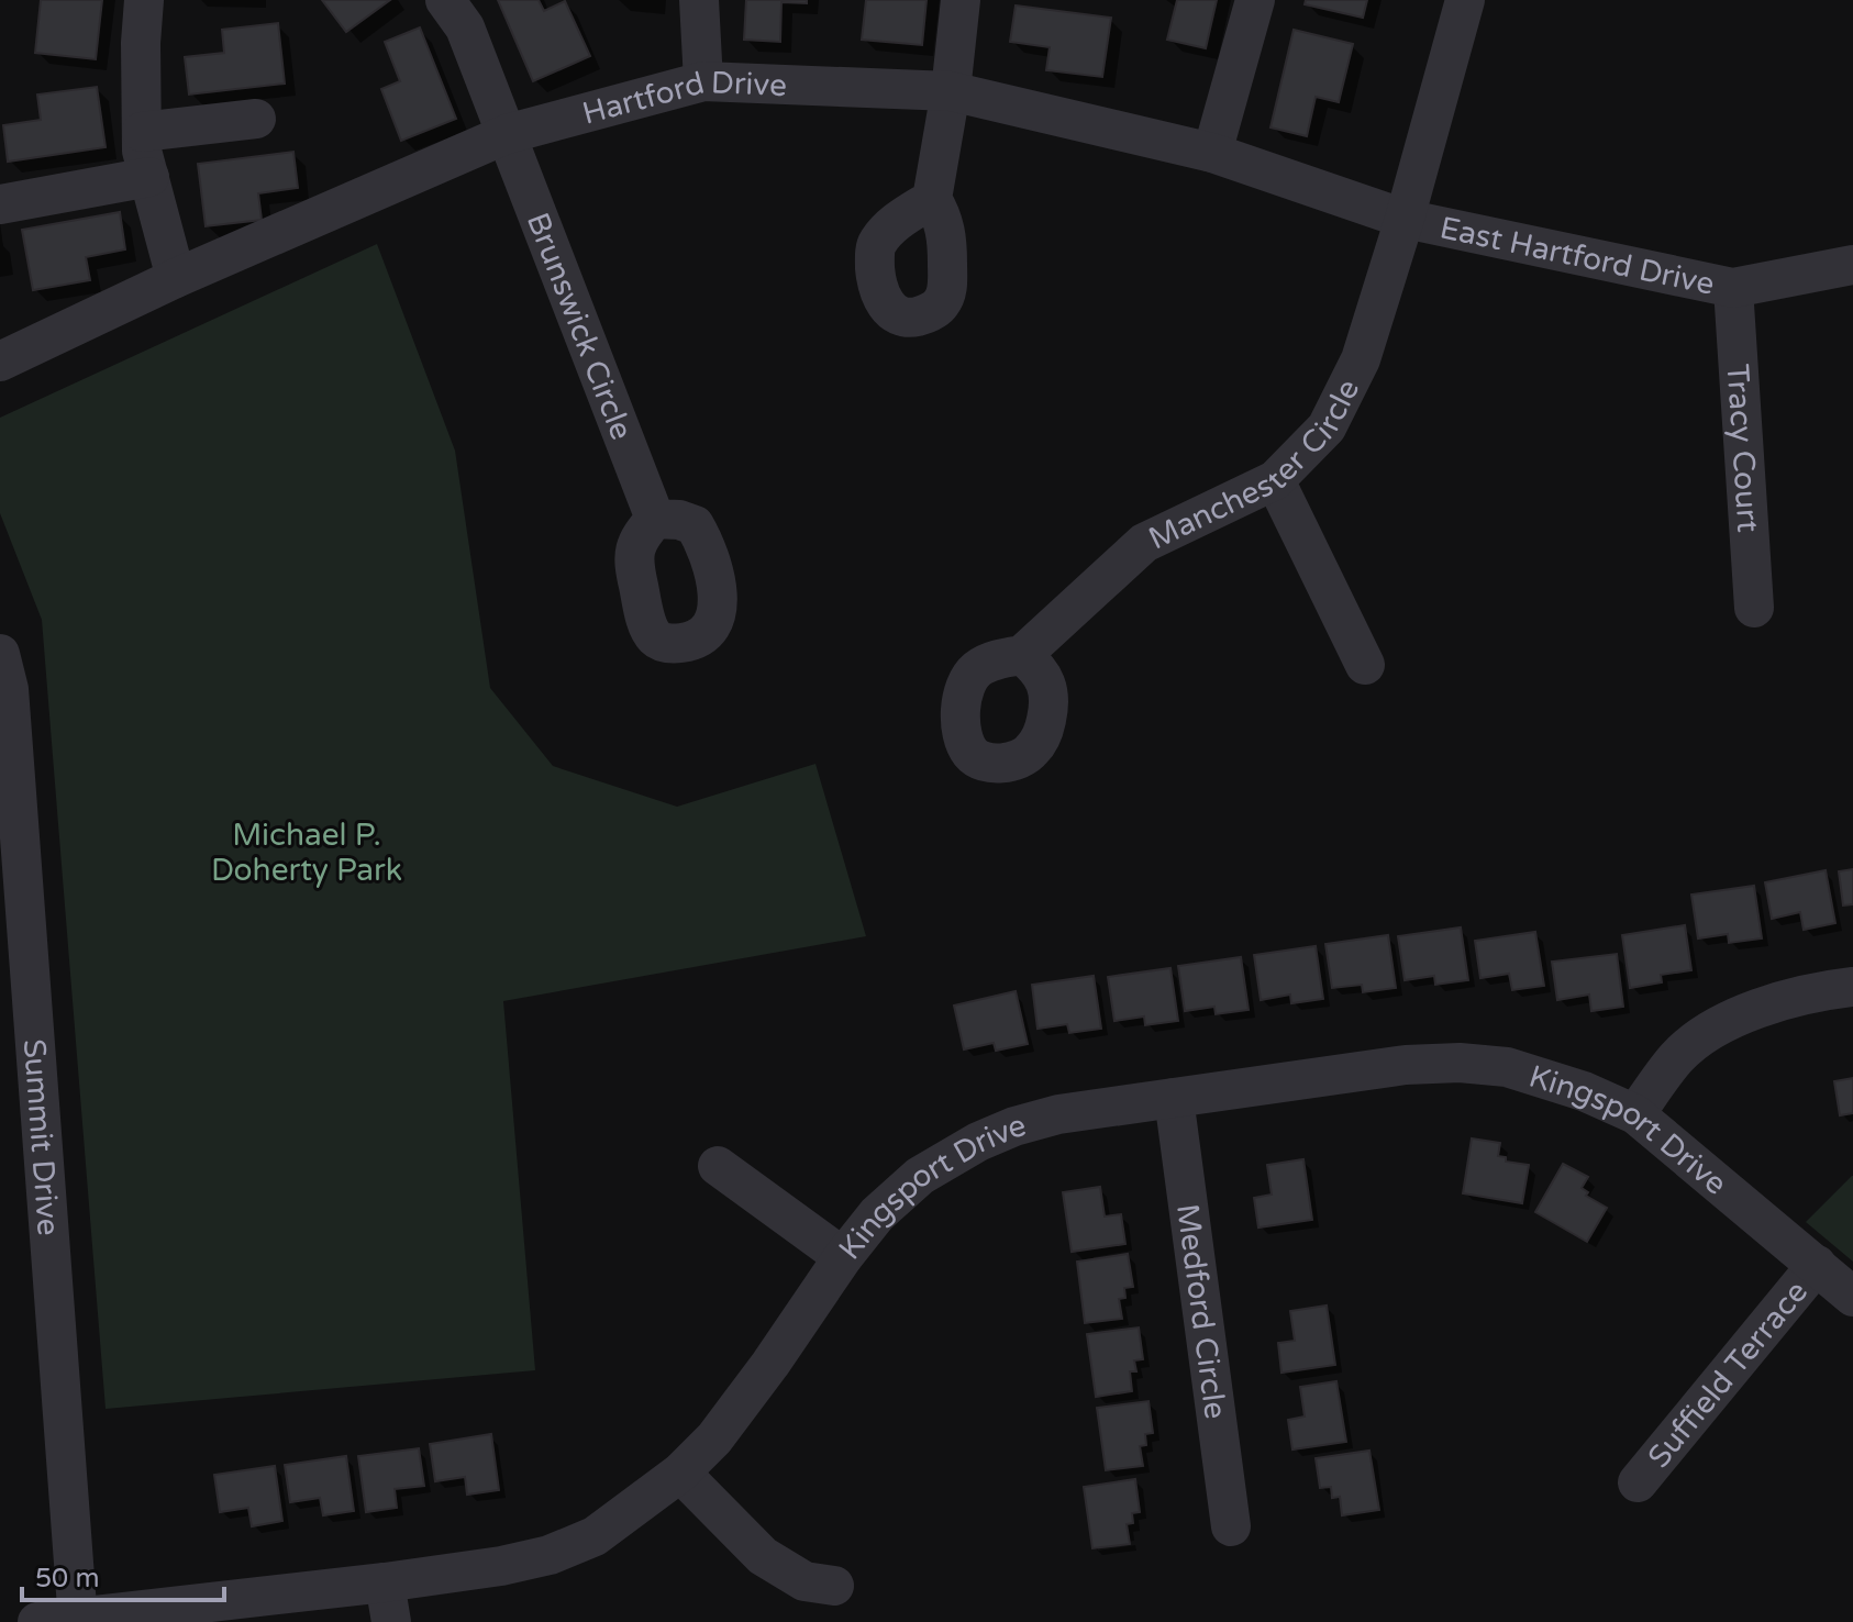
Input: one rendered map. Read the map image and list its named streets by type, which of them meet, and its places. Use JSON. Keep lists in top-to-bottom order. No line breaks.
{"streets":{"street":["Hartford Drive","East Hartford Drive","Brunswick Circle","Tracy Court","Manchester Circle","Kingsport Drive","Summit Drive","Medford Circle","Suffield Terrace"]},"crossings":[["Hartford Drive","East Hartford Drive"],["Hartford Drive","Brunswick Circle"],["Hartford Drive","Manchester Circle"],["East Hartford Drive","Tracy Court"],["East Hartford Drive","Manchester Circle"],["Kingsport Drive","Summit Drive"],["Kingsport Drive","Medford Circle"],["Kingsport Drive","Suffield Terrace"]],"parks":["Michael P. Doherty Park"],"scale_bar":"50 m"}
